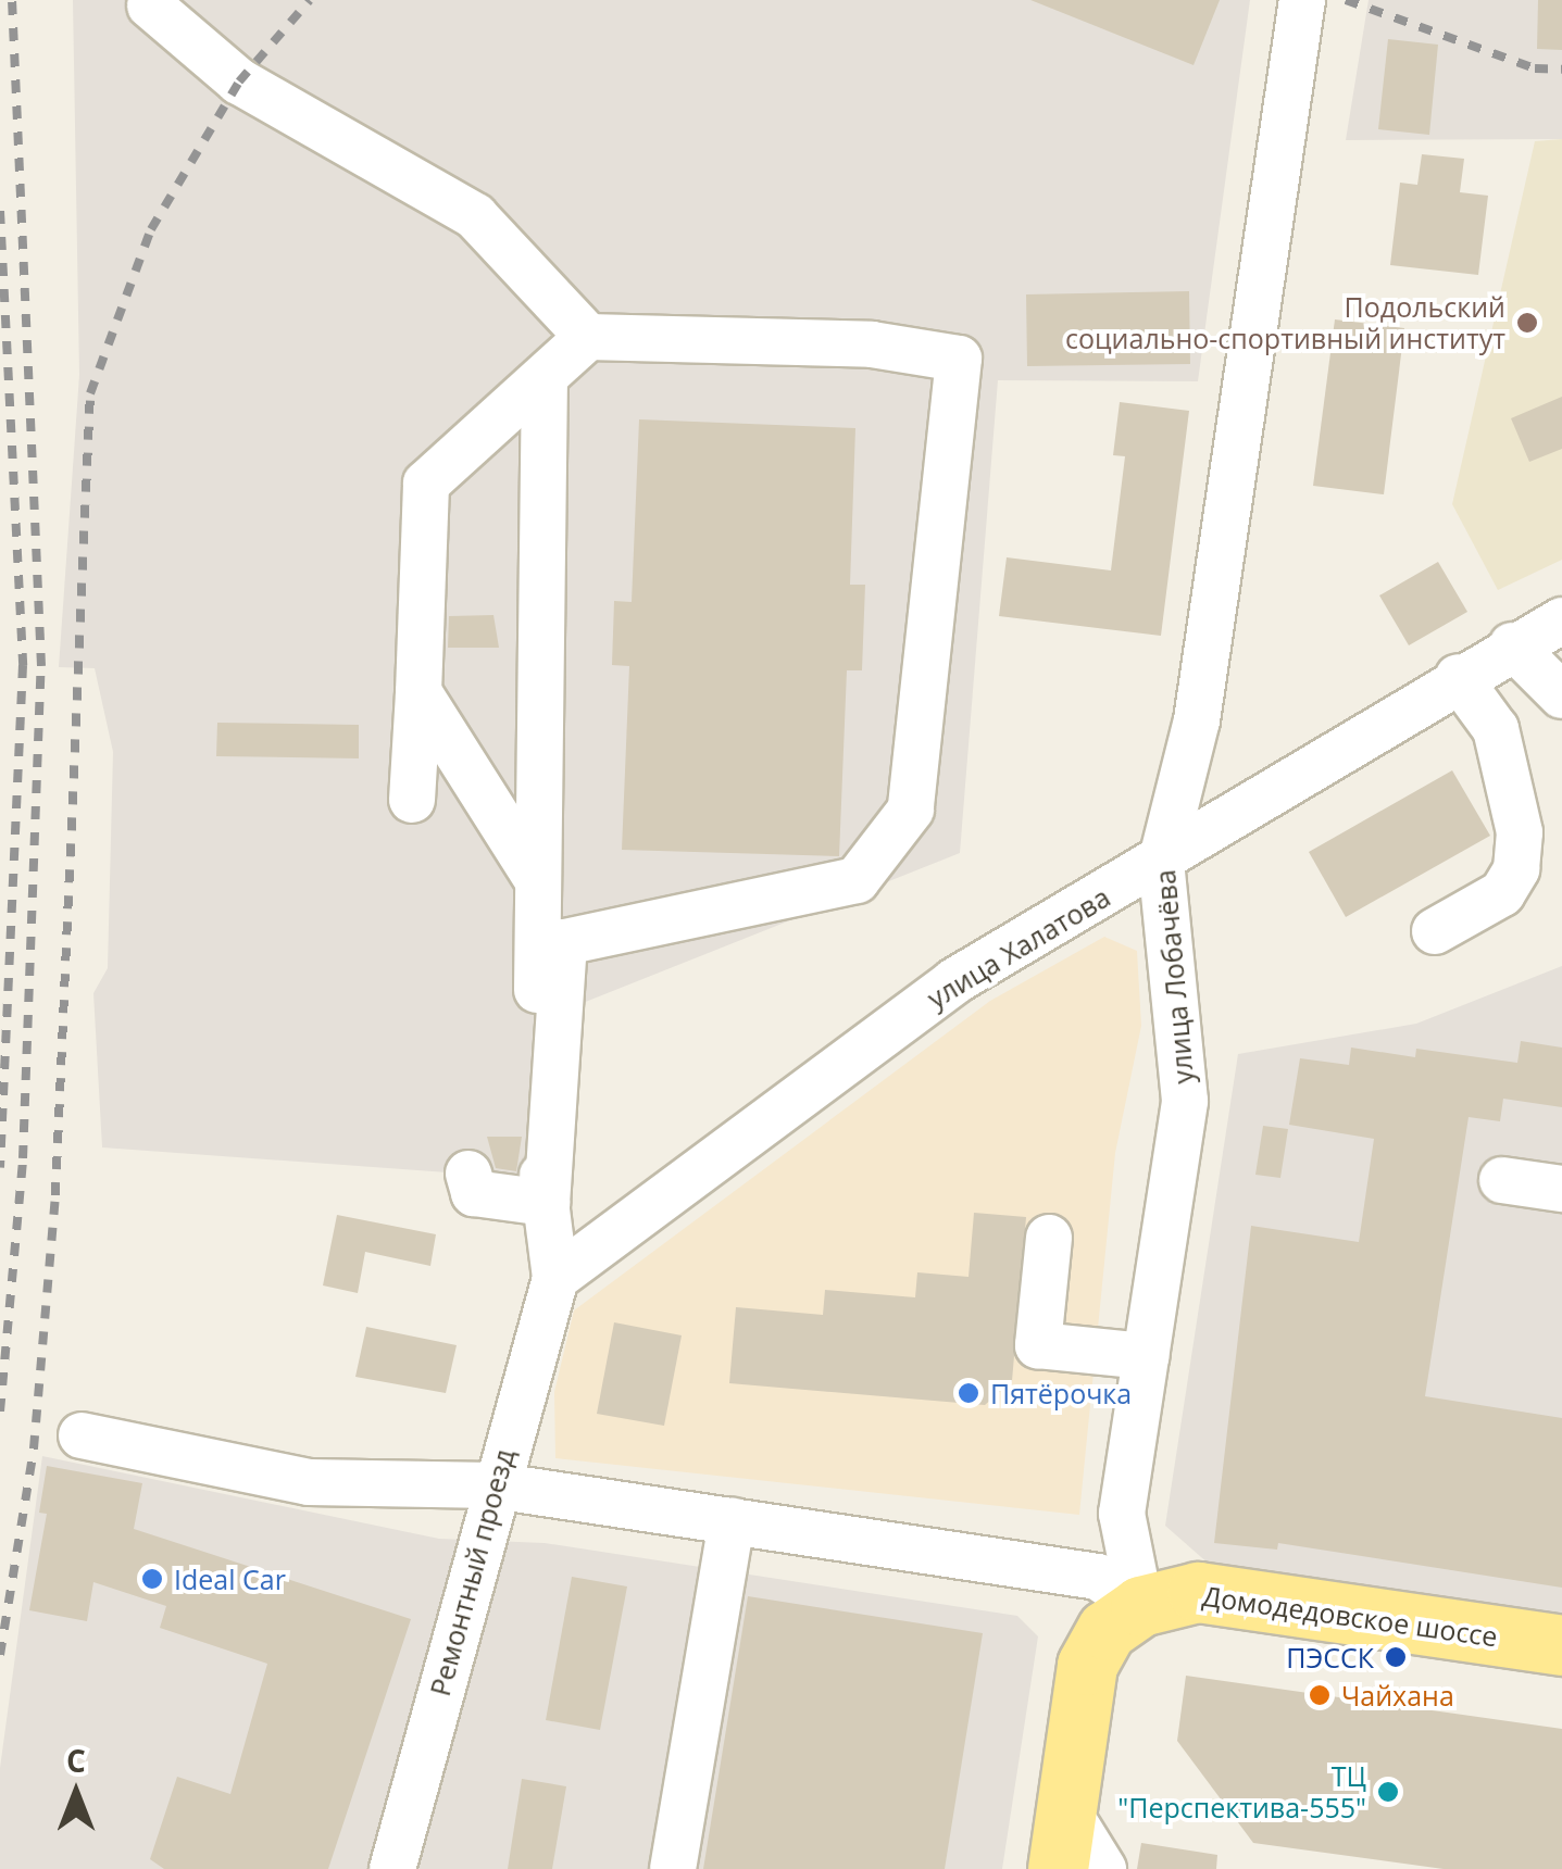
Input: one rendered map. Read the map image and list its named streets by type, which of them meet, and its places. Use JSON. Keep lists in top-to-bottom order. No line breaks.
{"streets":{"main road":["Домодедовское шоссе"],"street":["улица Халатова","улица Лобачёва","Ремонтный проезд"]},"crossings":[["улица Халатова","улица Лобачёва"],["улица Халатова","Ремонтный проезд"],["улица Лобачёва","Домодедовское шоссе"]],"places":["Подольский социально-спортивный институт","Пятёрочка","Ideal Car","ПЭССК","Чайхана","ТЦ \"Перспектива-555\""],"north":"top"}
